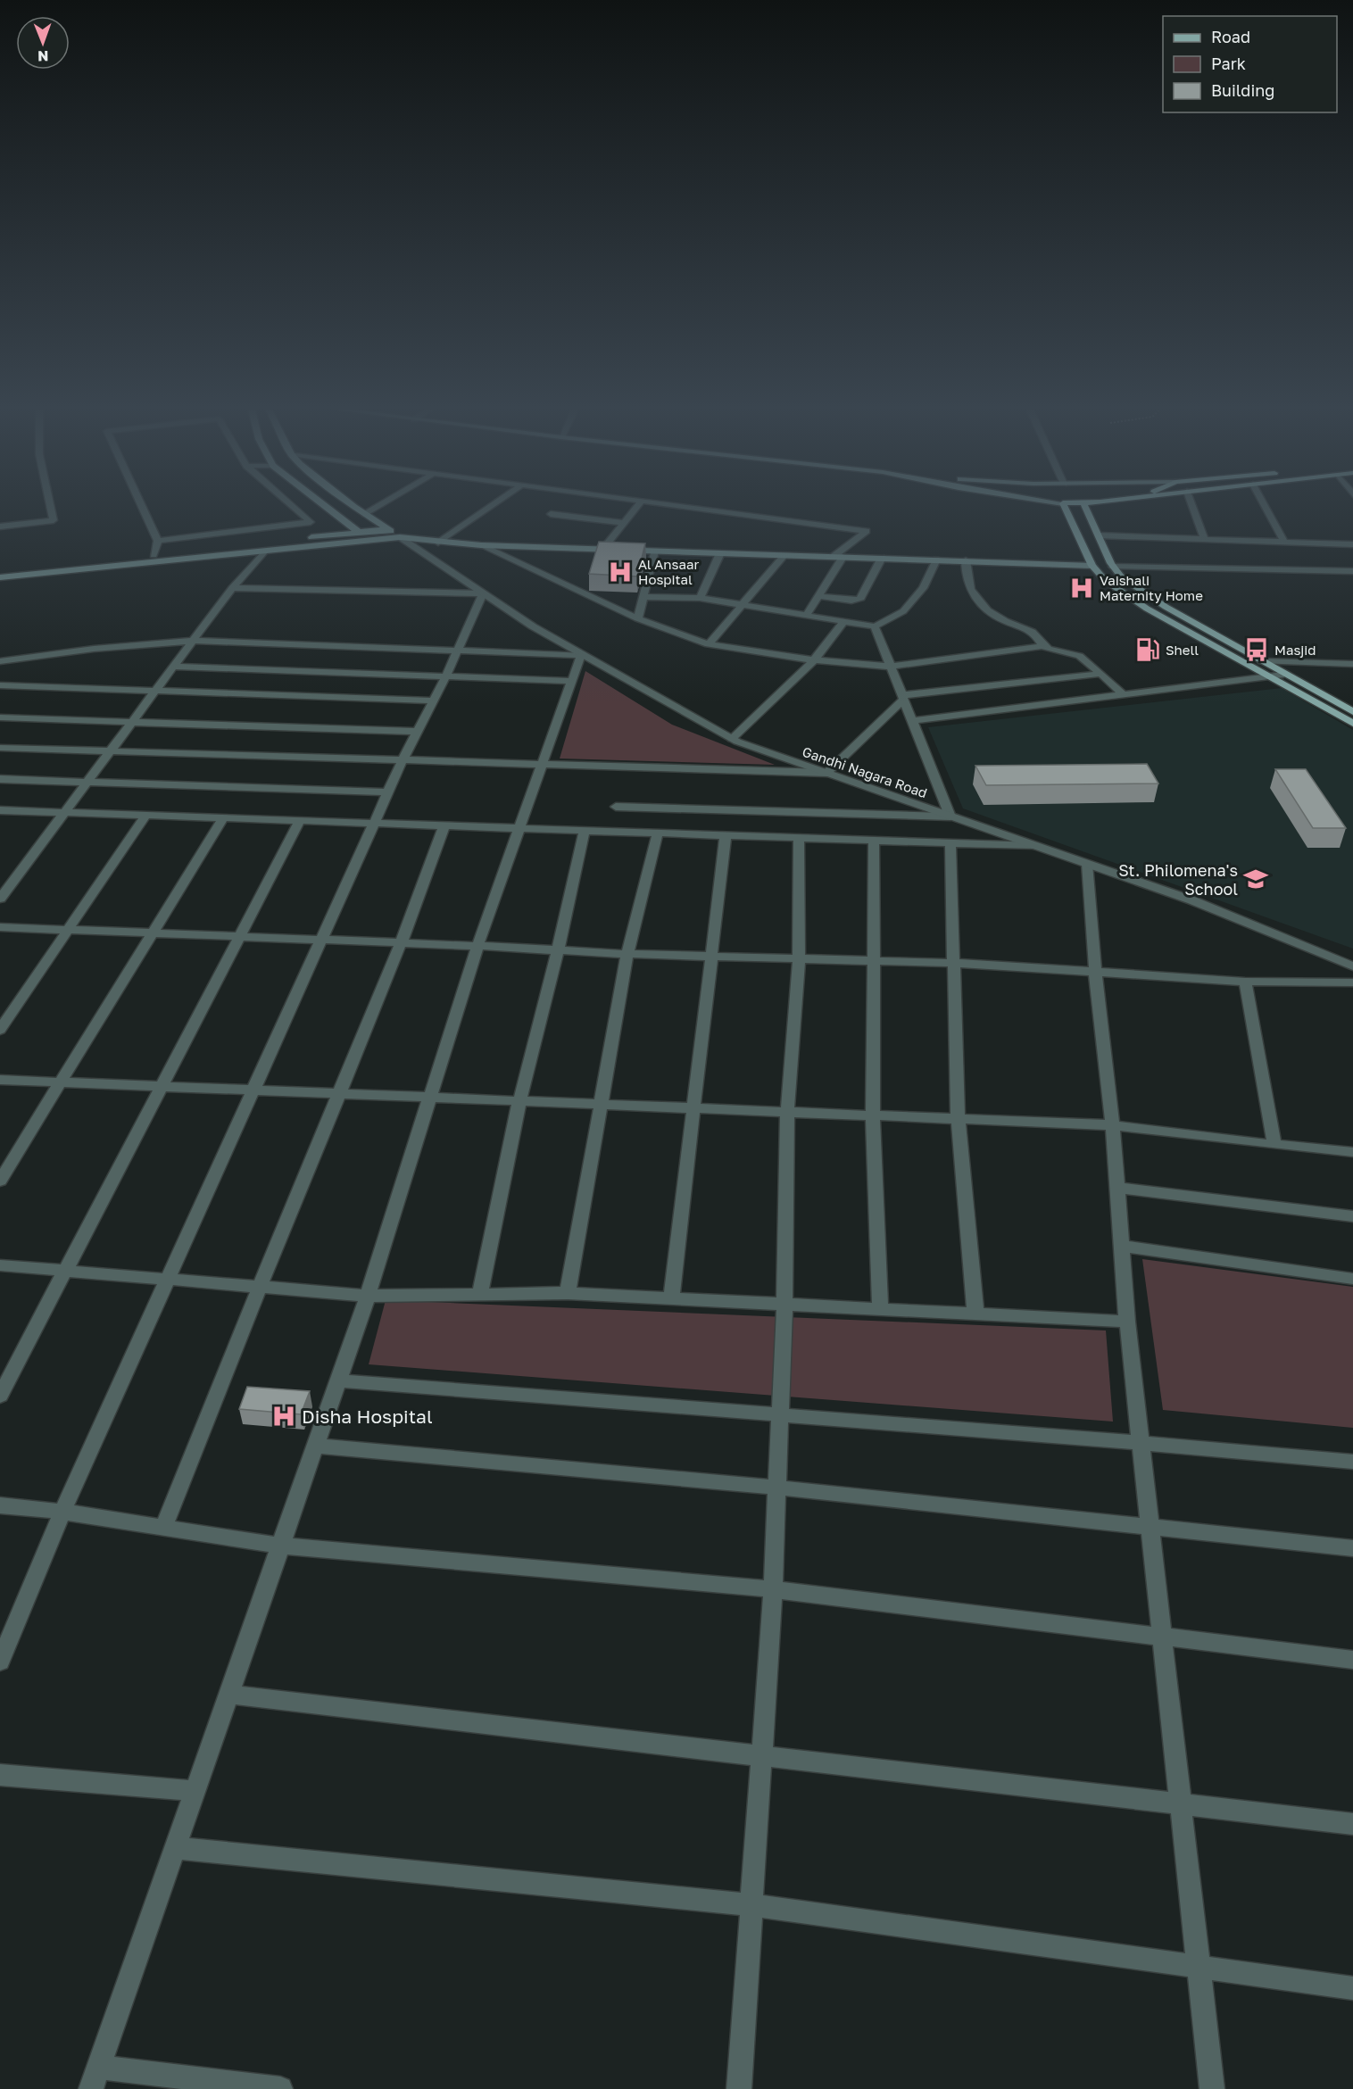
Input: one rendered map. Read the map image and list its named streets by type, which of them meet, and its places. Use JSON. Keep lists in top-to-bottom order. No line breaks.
{"streets":{"street":["Gandhi Nagara Road"]},"places":{"hospital":["Al Ansaar Hospital","Vaishali Maternity Home","Disha Hospital"],"fuel station":["Shell"],"bus stop":["Masjid"],"school or university":["St. Philomena's School"]},"legend":["Road","Park","Building"],"north":"bottom"}
